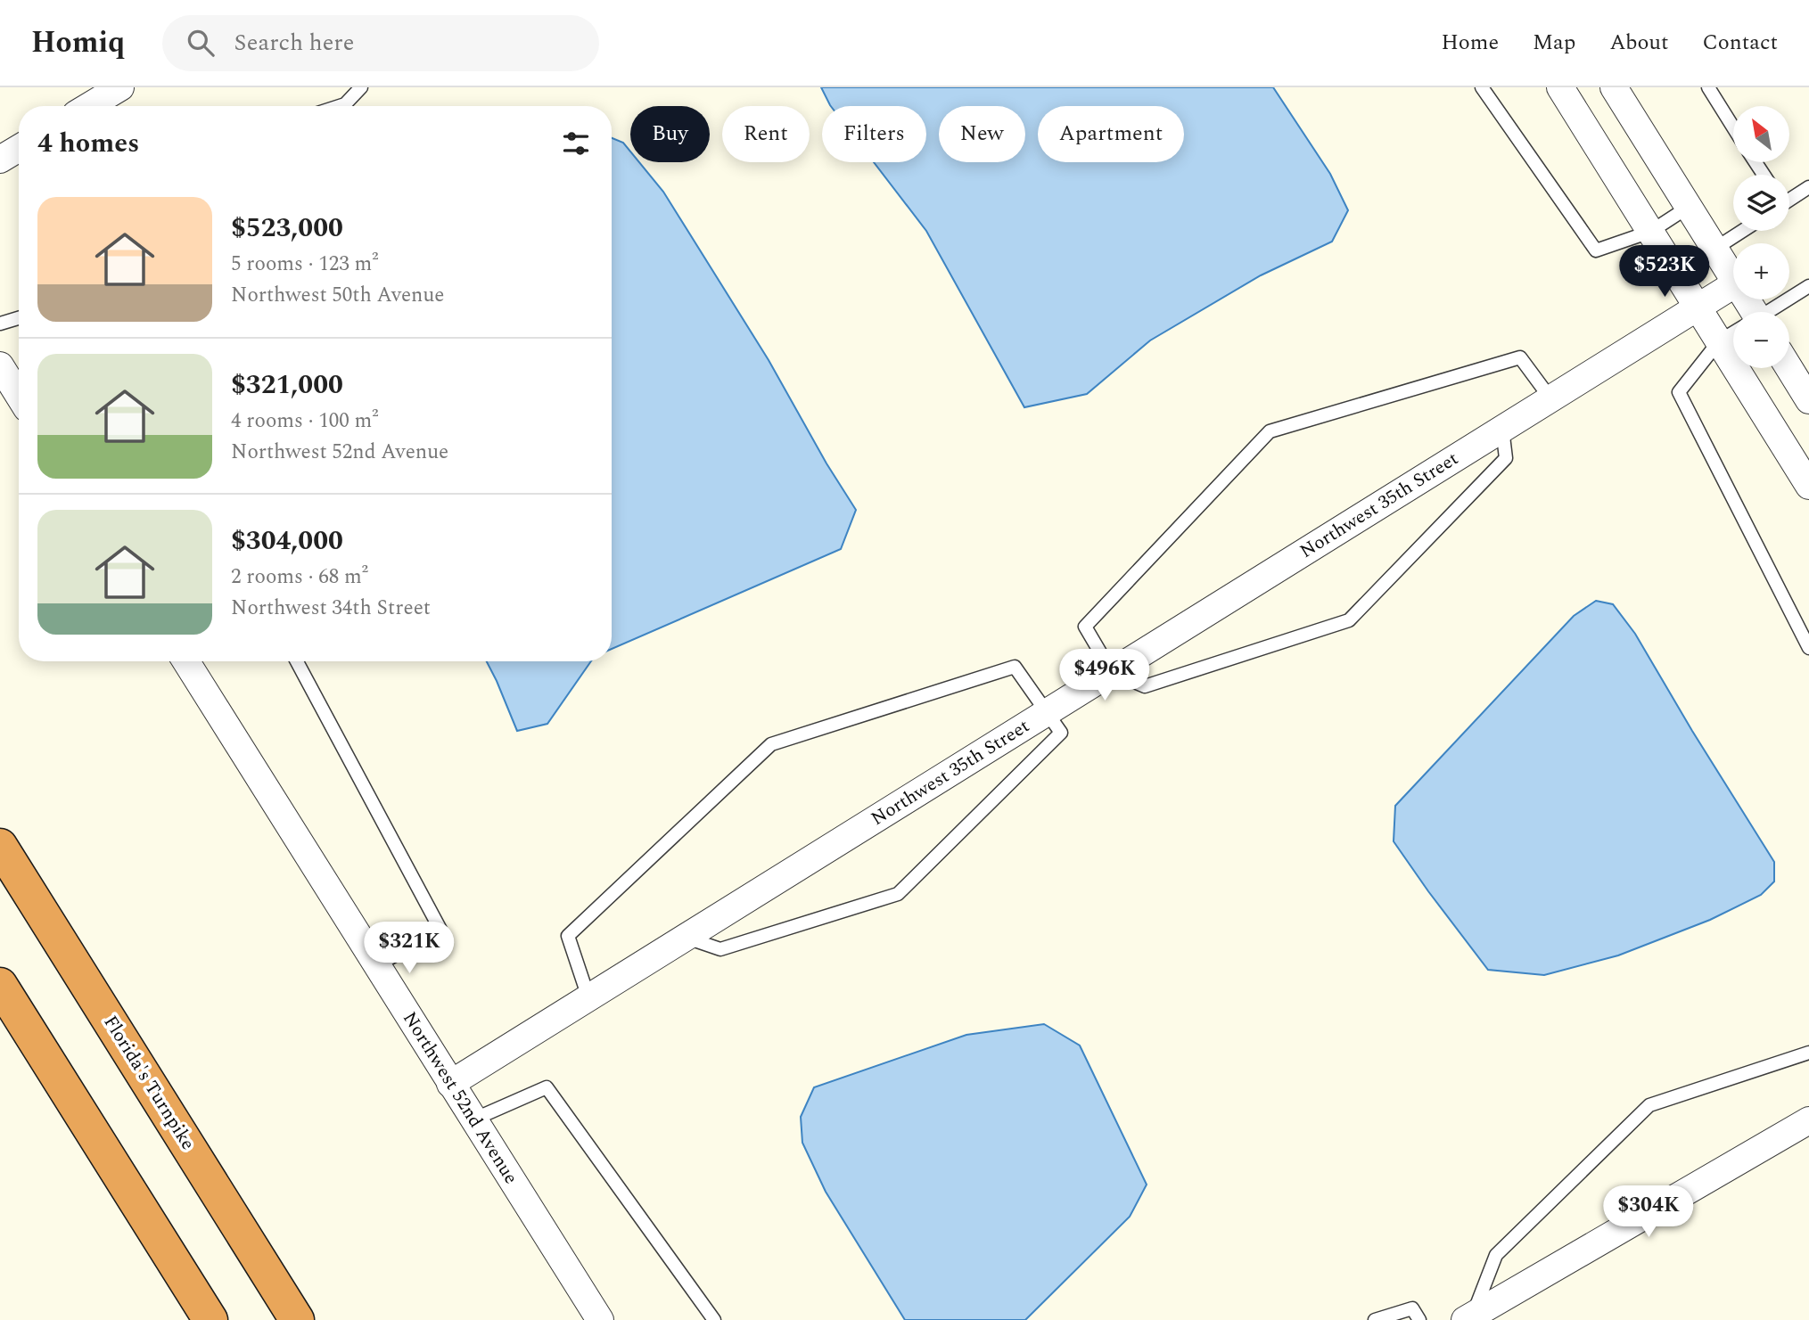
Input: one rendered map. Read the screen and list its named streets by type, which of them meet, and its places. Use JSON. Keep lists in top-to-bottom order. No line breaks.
{"streets":{"highway":["Florida's Turnpike"],"street":["Northwest 35th Street","Northwest 52nd Avenue"]},"crossings":[["Northwest 35th Street","Northwest 52nd Avenue"]],"north":"top left","page":{"header":"Homiq","search":"Search here","nav":["Home","Map","About","Contact"],"map_buttons":["+","−"],"chip":["Buy","Rent","Filters","New","Apartment"],"heading":"4 homes","list":[{"name":"$523,000","note":"5 rooms · 123 m² · Northwest 50th Avenue"},{"name":"$321,000","note":"4 rooms · 100 m² · Northwest 52nd Avenue"},{"name":"$304,000","note":"2 rooms · 68 m² · Northwest 34th Street"}],"price":["$523K","$496K","$321K","$304K"]}}
